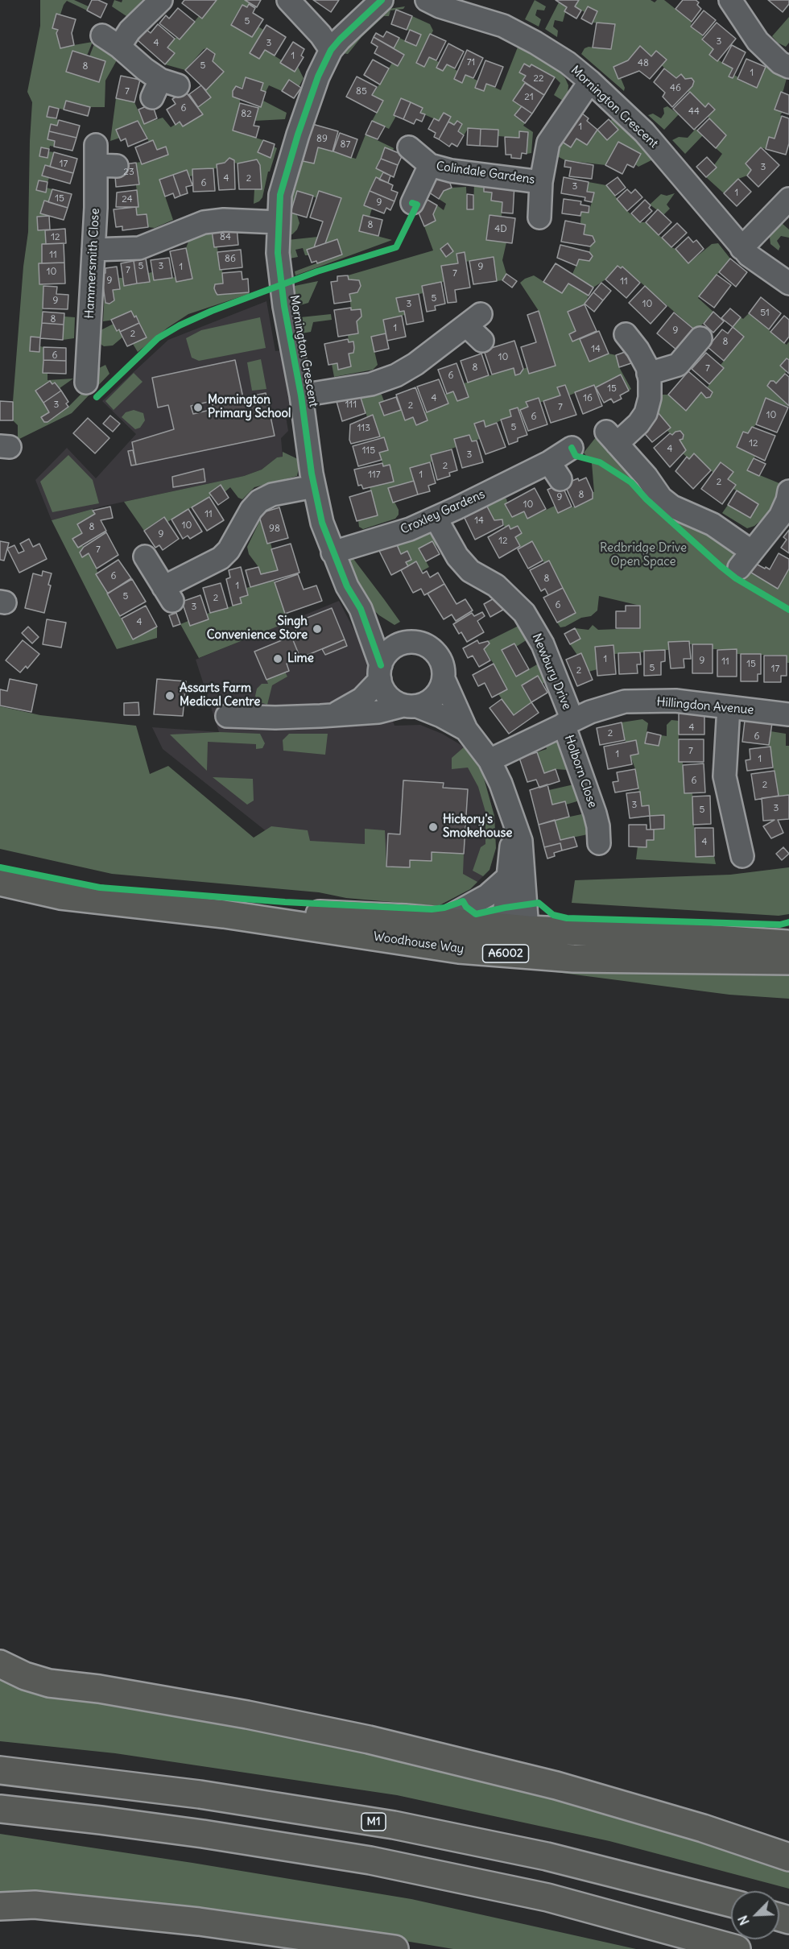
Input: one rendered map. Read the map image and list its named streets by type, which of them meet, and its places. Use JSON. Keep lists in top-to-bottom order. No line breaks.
{"streets":{"main road":["Woodhouse Way","A6002","M1"],"street":["Mornington Crescent","Colindale Gardens","Hammersmith Close","Croxley Gardens","Newbury Drive","Hillingdon Avenue","Holborn Close"]},"crossings":[["Mornington Crescent","Colindale Gardens"],["Mornington Crescent","Croxley Gardens"],["Mornington Crescent","Hillingdon Avenue"],["Mornington Crescent","Woodhouse Way"],["Mornington Crescent","A6002"],["Croxley Gardens","Newbury Drive"],["Newbury Drive","Hillingdon Avenue"],["Newbury Drive","Holborn Close"],["Hillingdon Avenue","Holborn Close"],["Woodhouse Way","A6002"]],"parks":["Redbridge Drive Open Space"],"places":["Mornington Primary School","Singh Convenience Store","Lime","Assarts Farm Medical Centre","Hickory's Smokehouse"],"house_numbers":["5","3","4","3","1","71","48","5","8","1","22","46","7","85","21","6","44","82","1","89","87","17","3","23","4","2","6","3","1","15","24","9","8","4D","12","84","11","86","5","3","1","9","7","10","7","9","11","5","9","3","10","51","8","1","9","2","8","14","6","10","8","7","6","15","4","16","3","111","2","7","10","6","5","113","12","4","115","3","2","117","1","2","8","9","10","11","14","10","8","98","9","12","7","6","8","1","5","2","6","3","4","1","9","11","15","5","17","2","4","2","6","7","1","1","6","2","3","3","5","4"],"north":"bottom left"}
